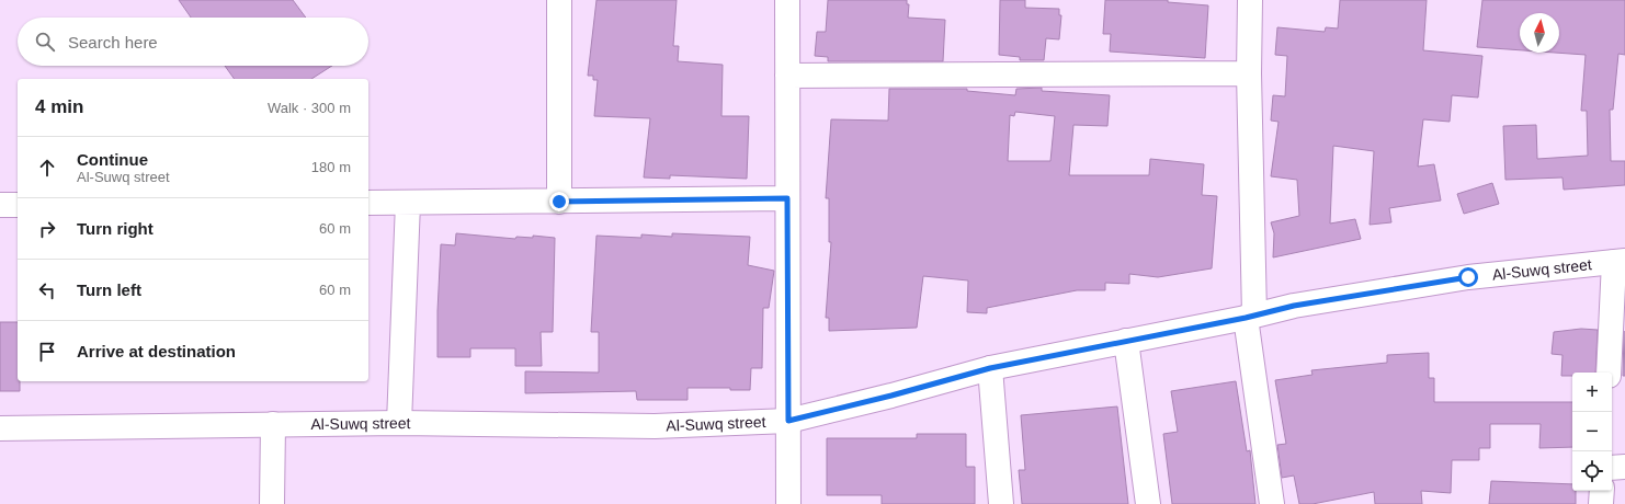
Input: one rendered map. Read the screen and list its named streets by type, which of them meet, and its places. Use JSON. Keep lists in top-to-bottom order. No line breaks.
{"streets":{"street":["Al-Suwq street"]},"north":"top","page":{"search":"Search here","heading":["4 min","Walk · 300 m"],"list":[["Continue","Al-Suwq street","180 m"],["Turn right","60 m"],["Turn left","60 m"],"Arrive at destination"],"map_buttons":["+","−"]}}
